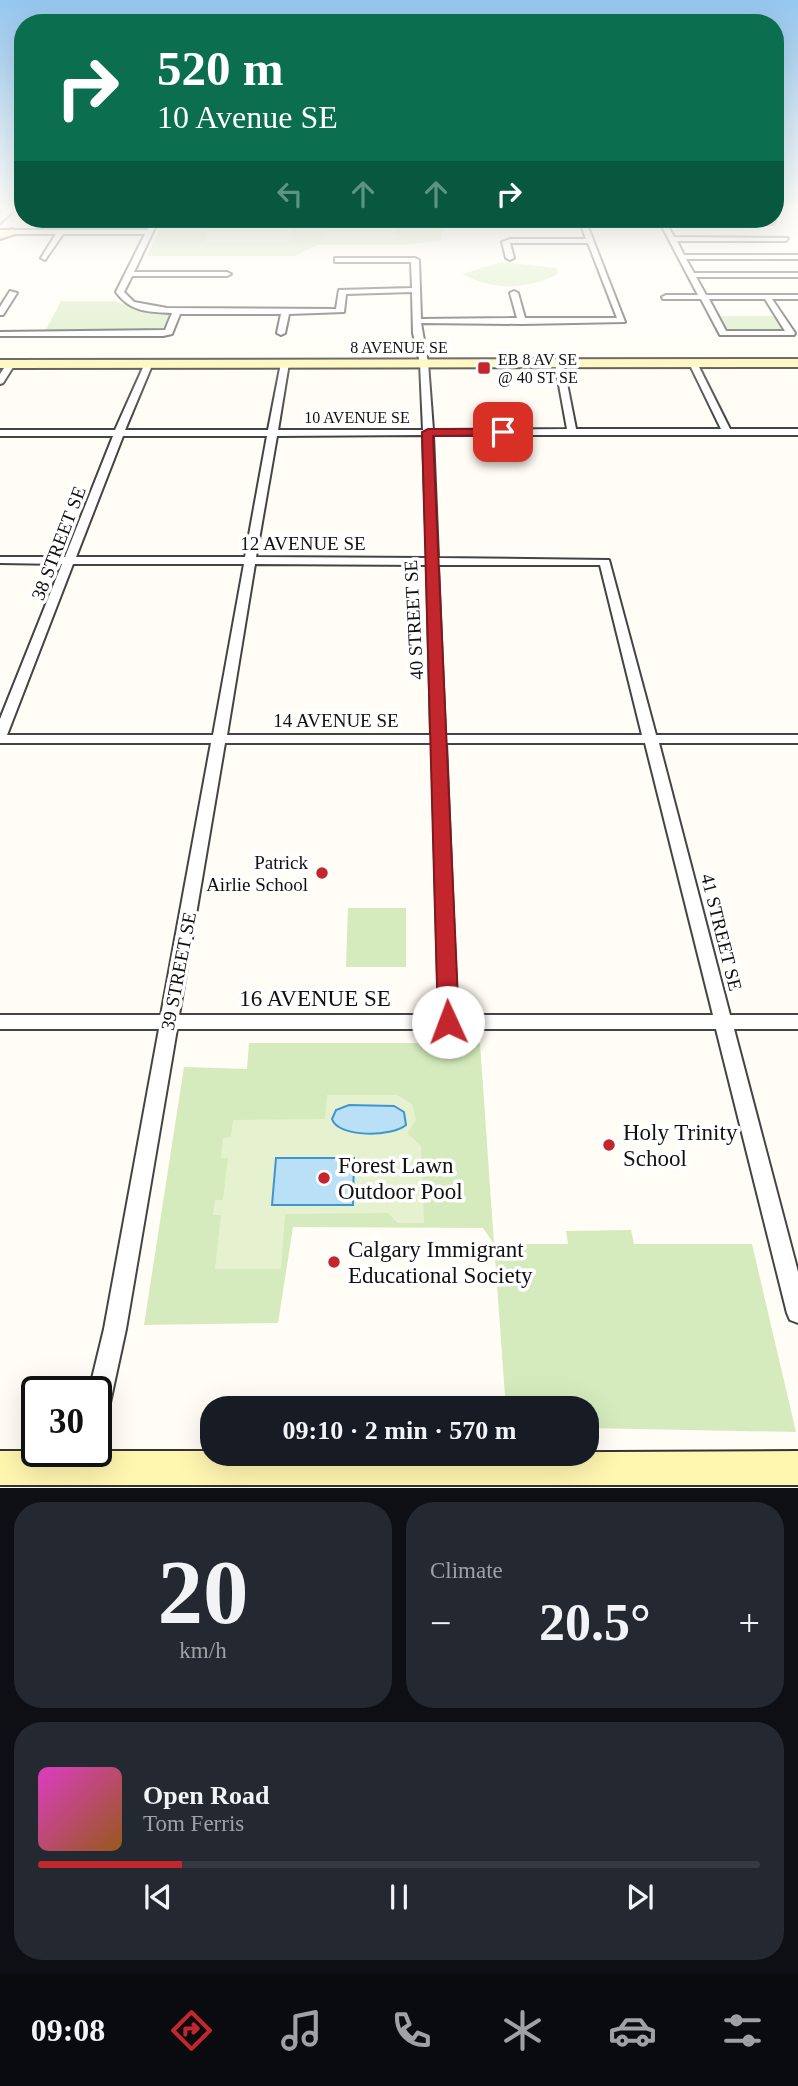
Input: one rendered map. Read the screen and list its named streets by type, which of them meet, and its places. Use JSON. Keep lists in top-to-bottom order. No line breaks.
{"streets":{"street":["8 AVENUE SE","10 AVENUE SE","38 STREET SE","12 AVENUE SE","40 STREET SE","14 AVENUE SE","41 STREET SE","39 STREET SE","16 AVENUE SE"]},"crossings":[["8 AVENUE SE","38 STREET SE"],["8 AVENUE SE","40 STREET SE"],["8 AVENUE SE","39 STREET SE"],["10 AVENUE SE","38 STREET SE"],["10 AVENUE SE","40 STREET SE"],["10 AVENUE SE","39 STREET SE"],["38 STREET SE","12 AVENUE SE"],["38 STREET SE","14 AVENUE SE"],["12 AVENUE SE","40 STREET SE"],["12 AVENUE SE","41 STREET SE"],["12 AVENUE SE","39 STREET SE"],["40 STREET SE","14 AVENUE SE"],["40 STREET SE","16 AVENUE SE"],["14 AVENUE SE","41 STREET SE"],["14 AVENUE SE","39 STREET SE"],["41 STREET SE","16 AVENUE SE"],["39 STREET SE","16 AVENUE SE"]],"places":{"transit":["EB 8 AV SE @ 40 ST SE"],"other":["Patrick Airlie School","Holy Trinity School","Forest Lawn Outdoor Pool","Calgary Immigrant Educational Society"]},"page":{"turn":["520 m","10 Avenue SE"],"limit":"30","trip":"09:10 · 2 min · 570 m","tile":[["20","km/h"],"Climate"],"heat":["−","20.5°","+"],"song":["Open Road","Tom Ferris"],"tabs":"09:08"}}
